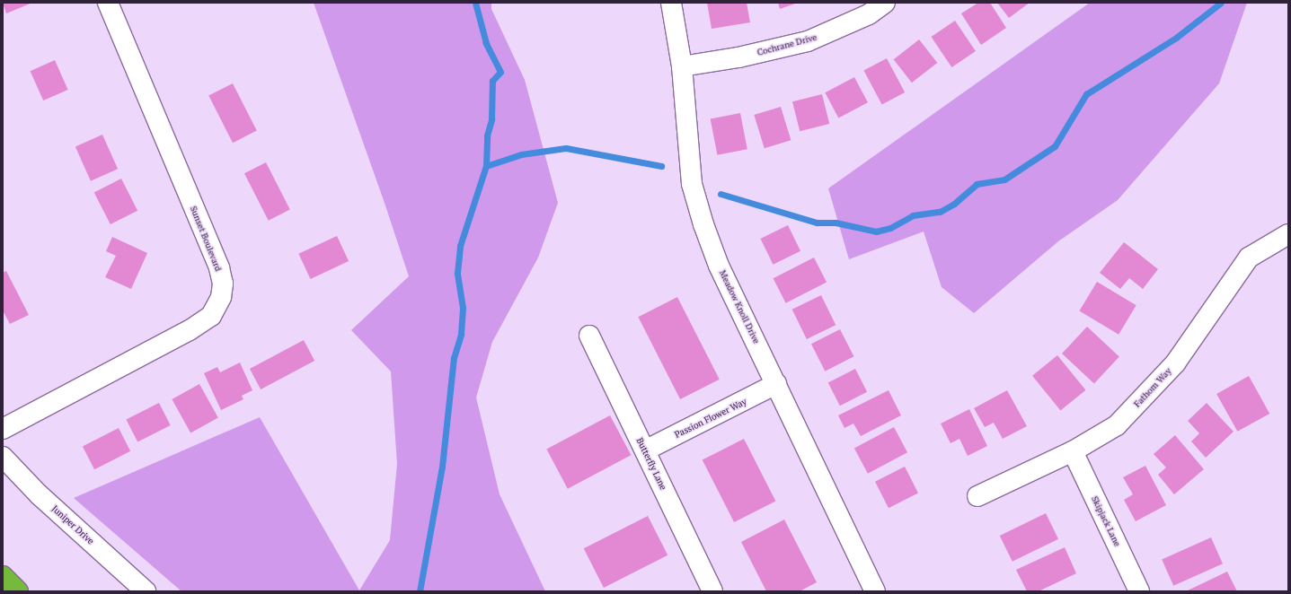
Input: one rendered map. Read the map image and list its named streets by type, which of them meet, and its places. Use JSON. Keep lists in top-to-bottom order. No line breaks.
{"streets":{"street":["Cochrane Drive","Sunset Boulevard","Meadow Knoll Drive","Fathom Way","Passion Flower Way","Butterfly Lane","Skipjack Lane","Juniper Drive"]},"crossings":[["Cochrane Drive","Meadow Knoll Drive"],["Meadow Knoll Drive","Passion Flower Way"],["Fathom Way","Skipjack Lane"],["Passion Flower Way","Butterfly Lane"]]}
